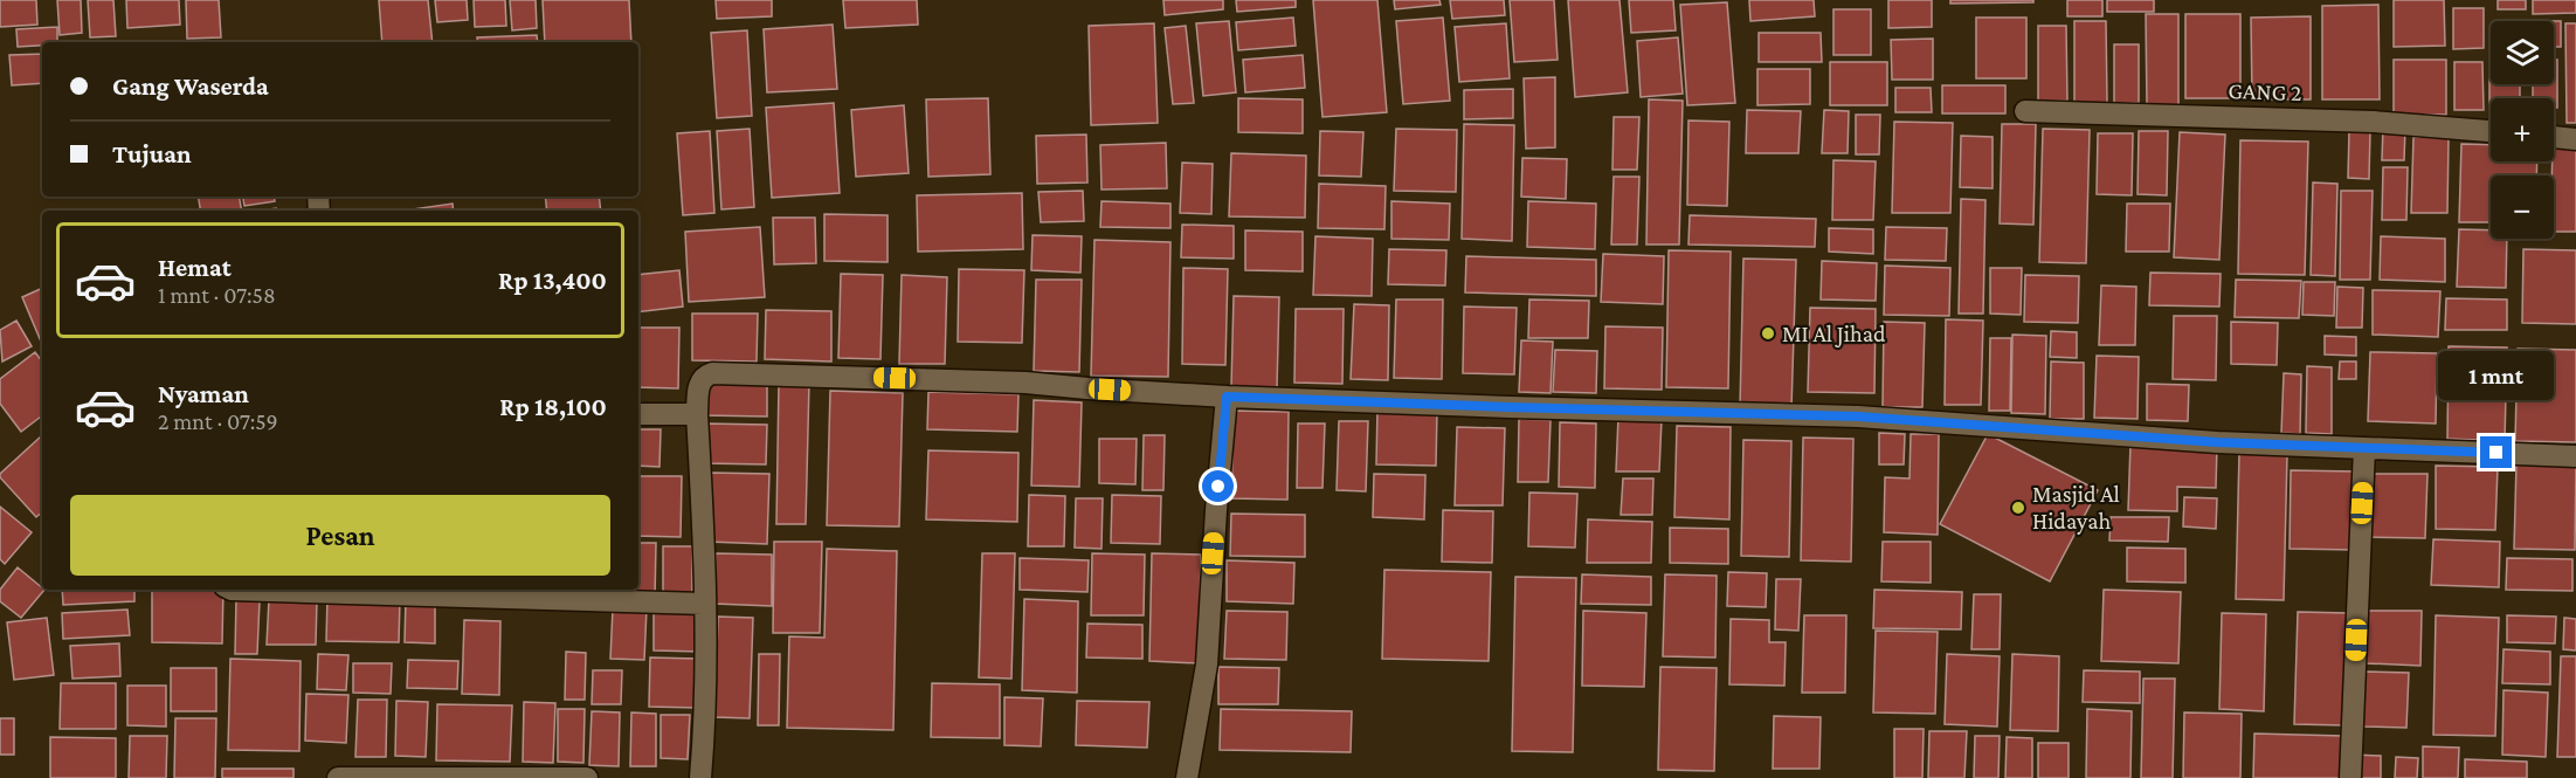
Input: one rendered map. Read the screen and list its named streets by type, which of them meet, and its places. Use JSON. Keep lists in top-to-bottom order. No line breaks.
{"streets":{"street":["GANG 2"]},"places":["MI Al Jihad","Masjid Al Hidayah"],"page":{"map_buttons":["+","−"],"banner":["Gang Waserda","Tujuan"],"list":[{"name":"Hemat","note":"1 mnt · 07:58","value":"Rp 13,400"},{"name":"Nyaman","note":"2 mnt · 07:59","value":"Rp 18,100"}],"bubble":"1 mnt","buttons":"Pesan"}}
